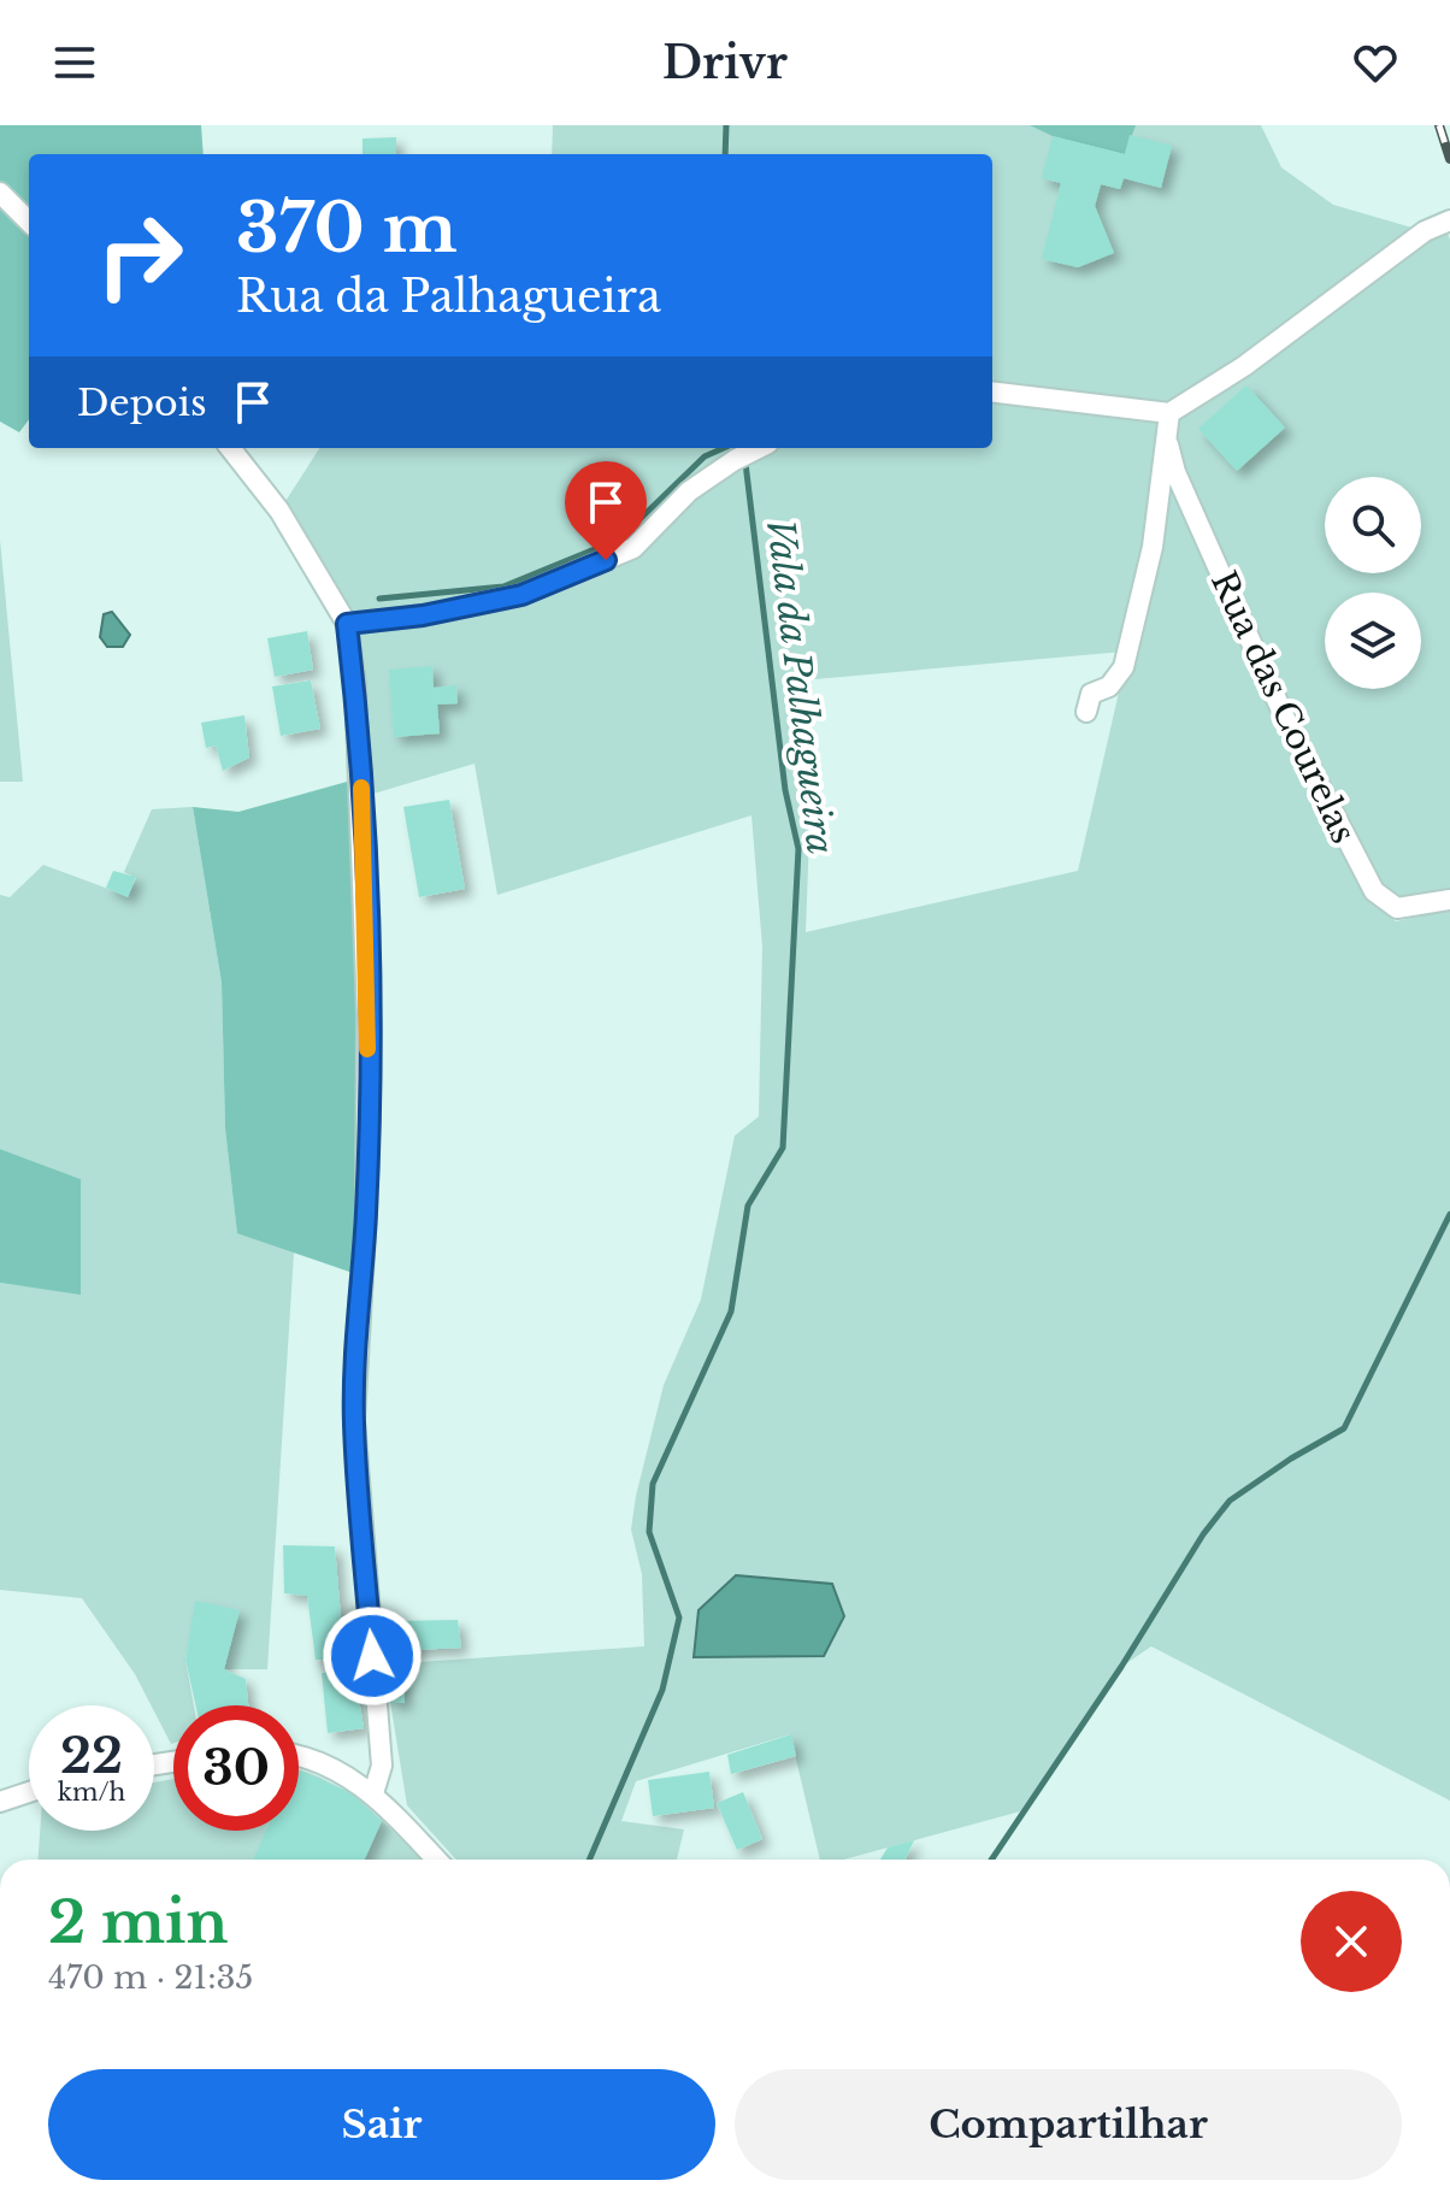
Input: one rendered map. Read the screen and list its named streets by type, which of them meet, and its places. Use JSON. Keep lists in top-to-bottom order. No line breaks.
{"streets":{"street":["Rua das Courelas"]},"water":["Vala da Palhagueira"],"page":{"header":"Drivr","turn":["370 m","Rua da Palhagueira"],"then":"Depois","speed":"22 km/h","limit":"30","heading":["2 min","470 m · 21:35"],"buttons":["Sair","Compartilhar"]}}
